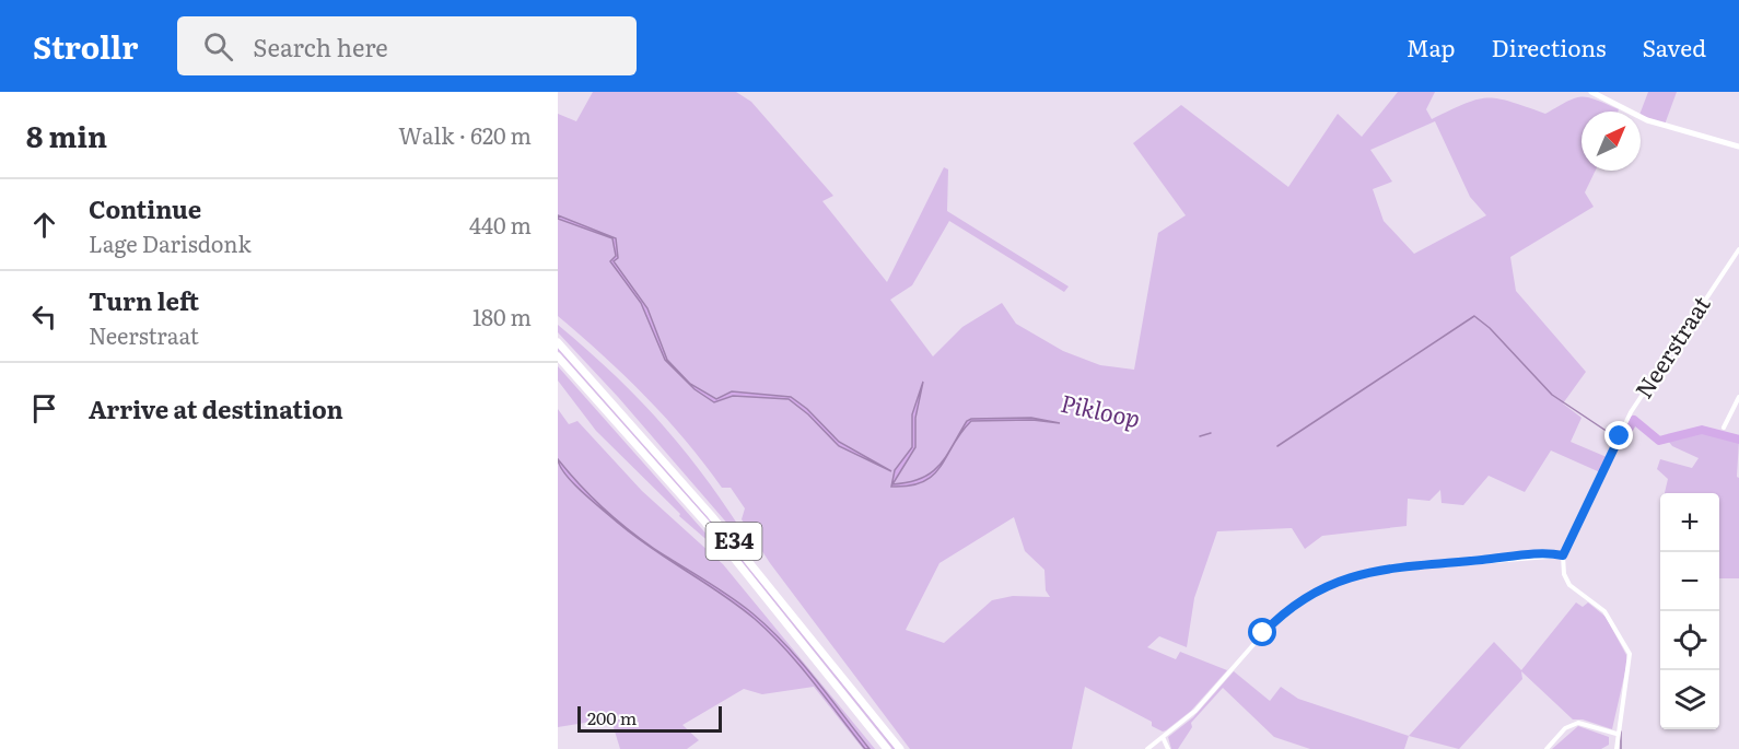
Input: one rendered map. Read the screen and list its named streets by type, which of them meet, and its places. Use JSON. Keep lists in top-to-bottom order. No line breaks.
{"streets":{"highway":["E34"],"street":["Neerstraat"]},"water":["Pikloop"],"scale_bar":"200 m","north":"top right","page":{"header":"Strollr","search":"Search here","nav":["Map","Directions","Saved"],"heading":["8 min","Walk · 620 m"],"list":[["Continue","Lage Darisdonk","440 m"],["Turn left","Neerstraat","180 m"],"Arrive at destination"],"map_buttons":["+","−"],"scale":"200 m"}}
